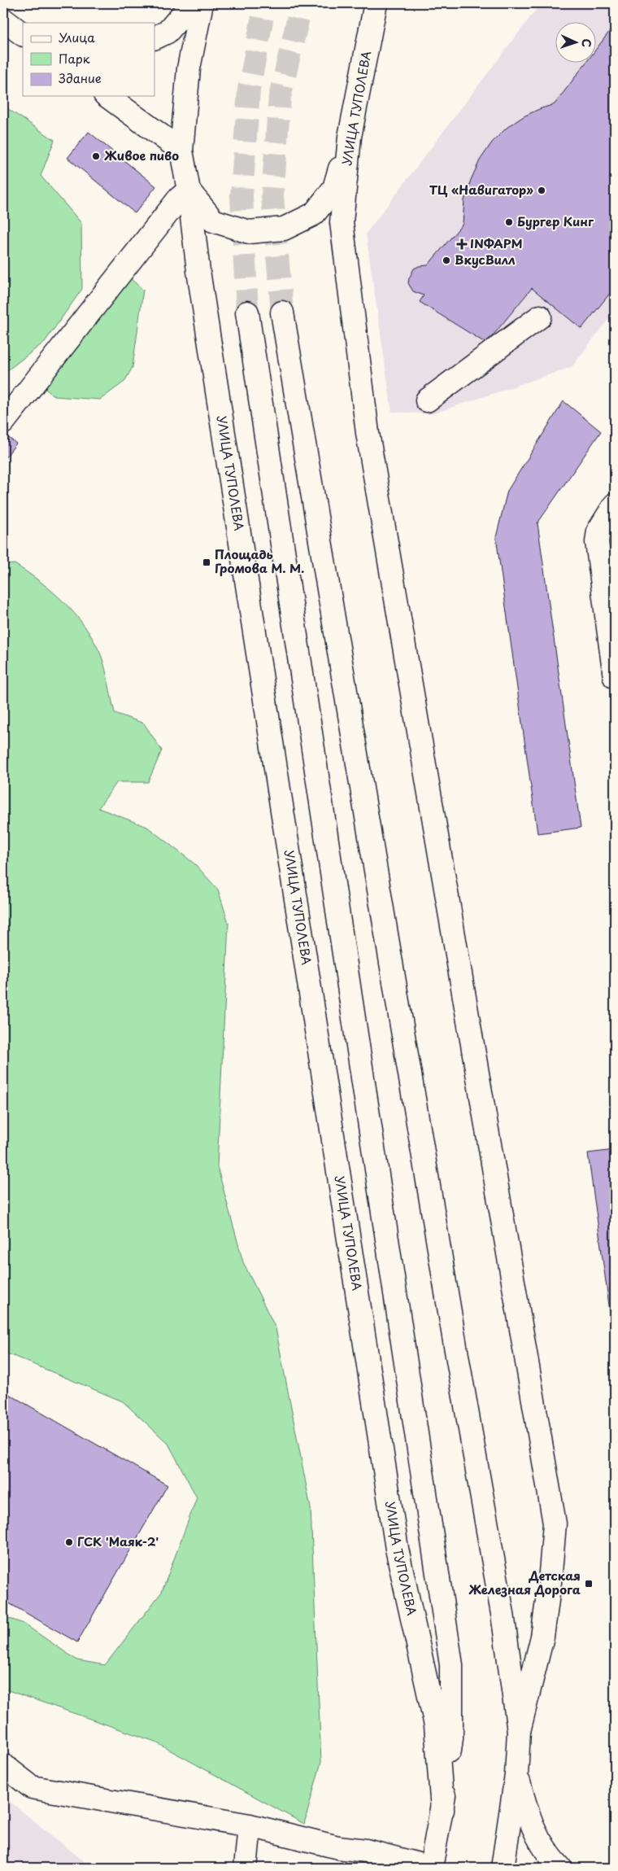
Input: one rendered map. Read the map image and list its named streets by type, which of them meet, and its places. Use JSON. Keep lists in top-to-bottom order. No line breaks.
{"streets":{"main road":["УЛИЦА ТУПОЛЕВА"]},"places":{"other":["Живое пиво","ТЦ «Навигатор»","Бургер Кинг","ВкусВилл","ГСК 'Маяк-2'"],"health":["INФАРМ"],"transit":["Площадь Громова М. М.","Детская Железная Дорога"]},"legend":["Улица","Парк","Здание"],"north":"right"}
